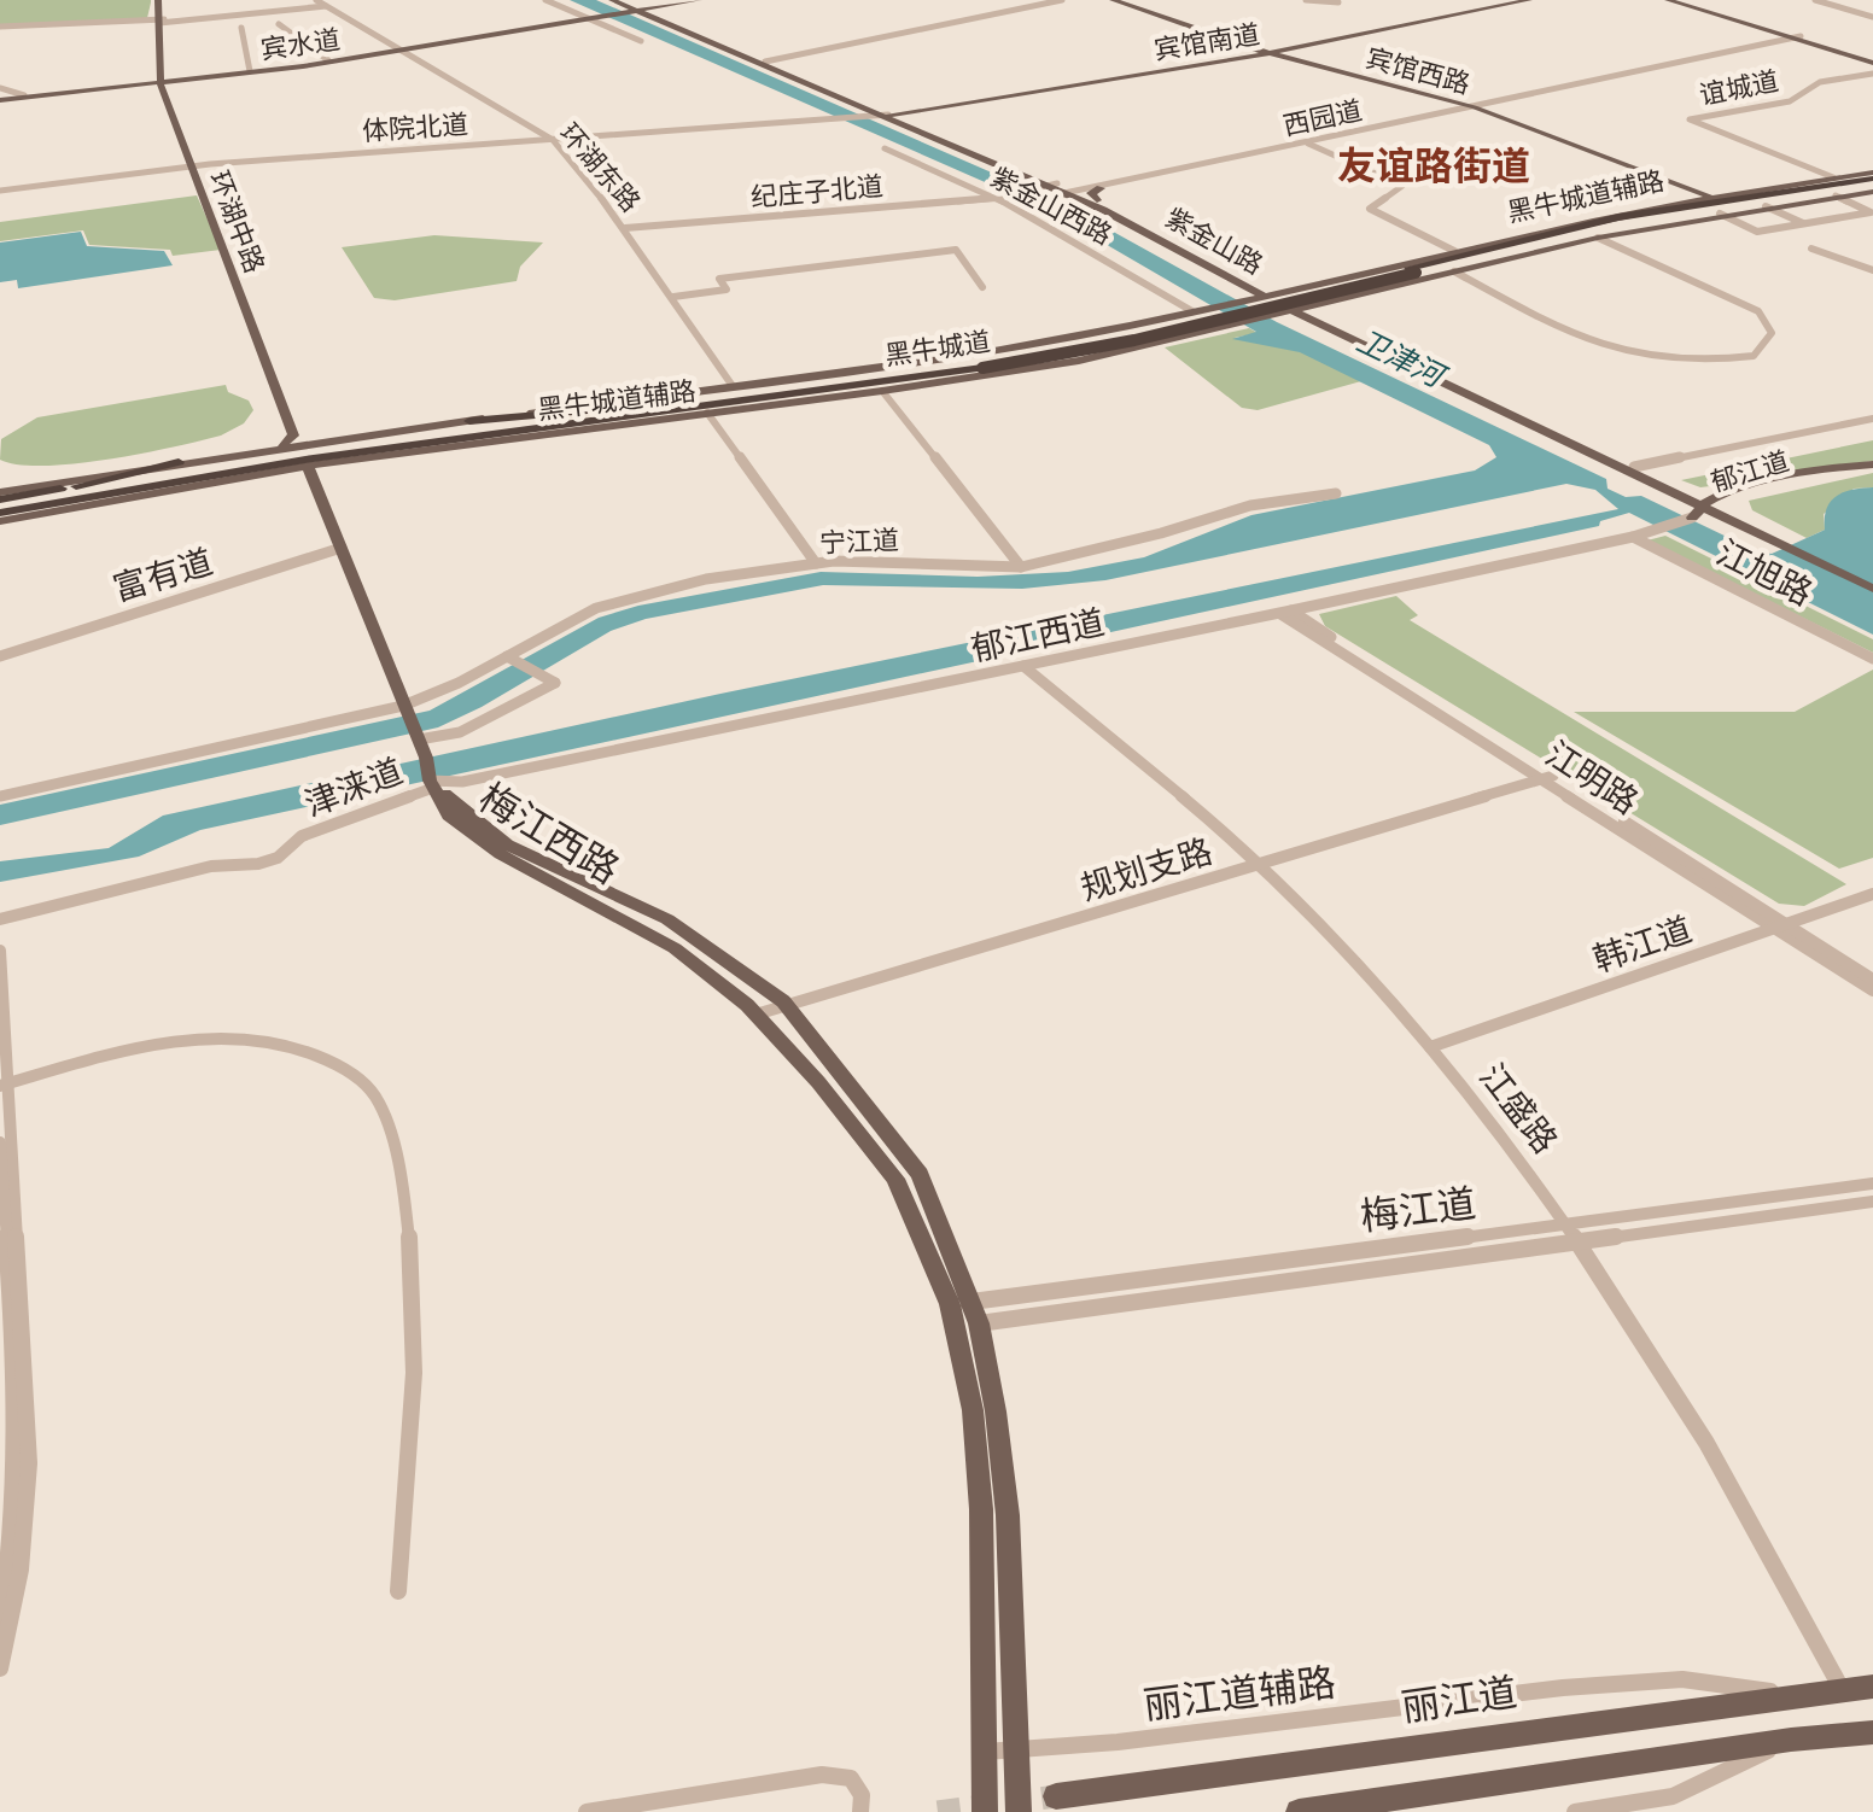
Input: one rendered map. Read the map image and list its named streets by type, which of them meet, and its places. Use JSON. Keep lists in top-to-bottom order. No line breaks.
{"streets":{"highway":["黑牛城道"],"main road":["宾馆南道","宾水道","宾馆西路","黑牛城道辅路","环湖中路","紫金山路","郁江道","梅江西路","丽江道"],"street":["谊城道","西园道","体院北道","环湖东路","纪庄子北道","紫金山西路","宁江道","江旭路","富有道","郁江西道","江明路","津涞道","规划支路","韩江道","江盛路","梅江道","丽江道辅路"]},"crossings":[["宾馆南道","宾馆西路"],["宾馆南道","体院北道"],["宾馆南道","紫金山路"],["宾水道","环湖东路"],["宾水道","环湖中路"],["宾水道","紫金山路"],["宾馆西路","西园道"],["宾馆西路","黑牛城道辅路"],["谊城道","黑牛城道"],["西园道","紫金山路"],["体院北道","环湖东路"],["体院北道","环湖中路"],["体院北道","紫金山路"],["环湖东路","纪庄子北道"],["环湖东路","黑牛城道辅路"],["纪庄子北道","紫金山西路"],["纪庄子北道","紫金山路"],["黑牛城道辅路","紫金山西路"],["黑牛城道辅路","环湖中路"],["黑牛城道辅路","紫金山路"],["黑牛城道辅路","黑牛城道"],["紫金山路","郁江道"],["紫金山路","郁江西道"],["郁江道","郁江西道"],["江旭路","郁江西道"],["郁江西道","江明路"],["郁江西道","津涞道"],["郁江西道","梅江西路"],["郁江西道","江盛路"],["江明路","规划支路"],["江明路","韩江道"],["津涞道","梅江西路"],["梅江西路","规划支路"],["梅江西路","梅江道"],["梅江西路","丽江道辅路"],["规划支路","江盛路"],["韩江道","江盛路"],["江盛路","梅江道"],["江盛路","丽江道"],["丽江道辅路","丽江道"]],"districts":["友谊路街道"],"water":["卫津河"]}
